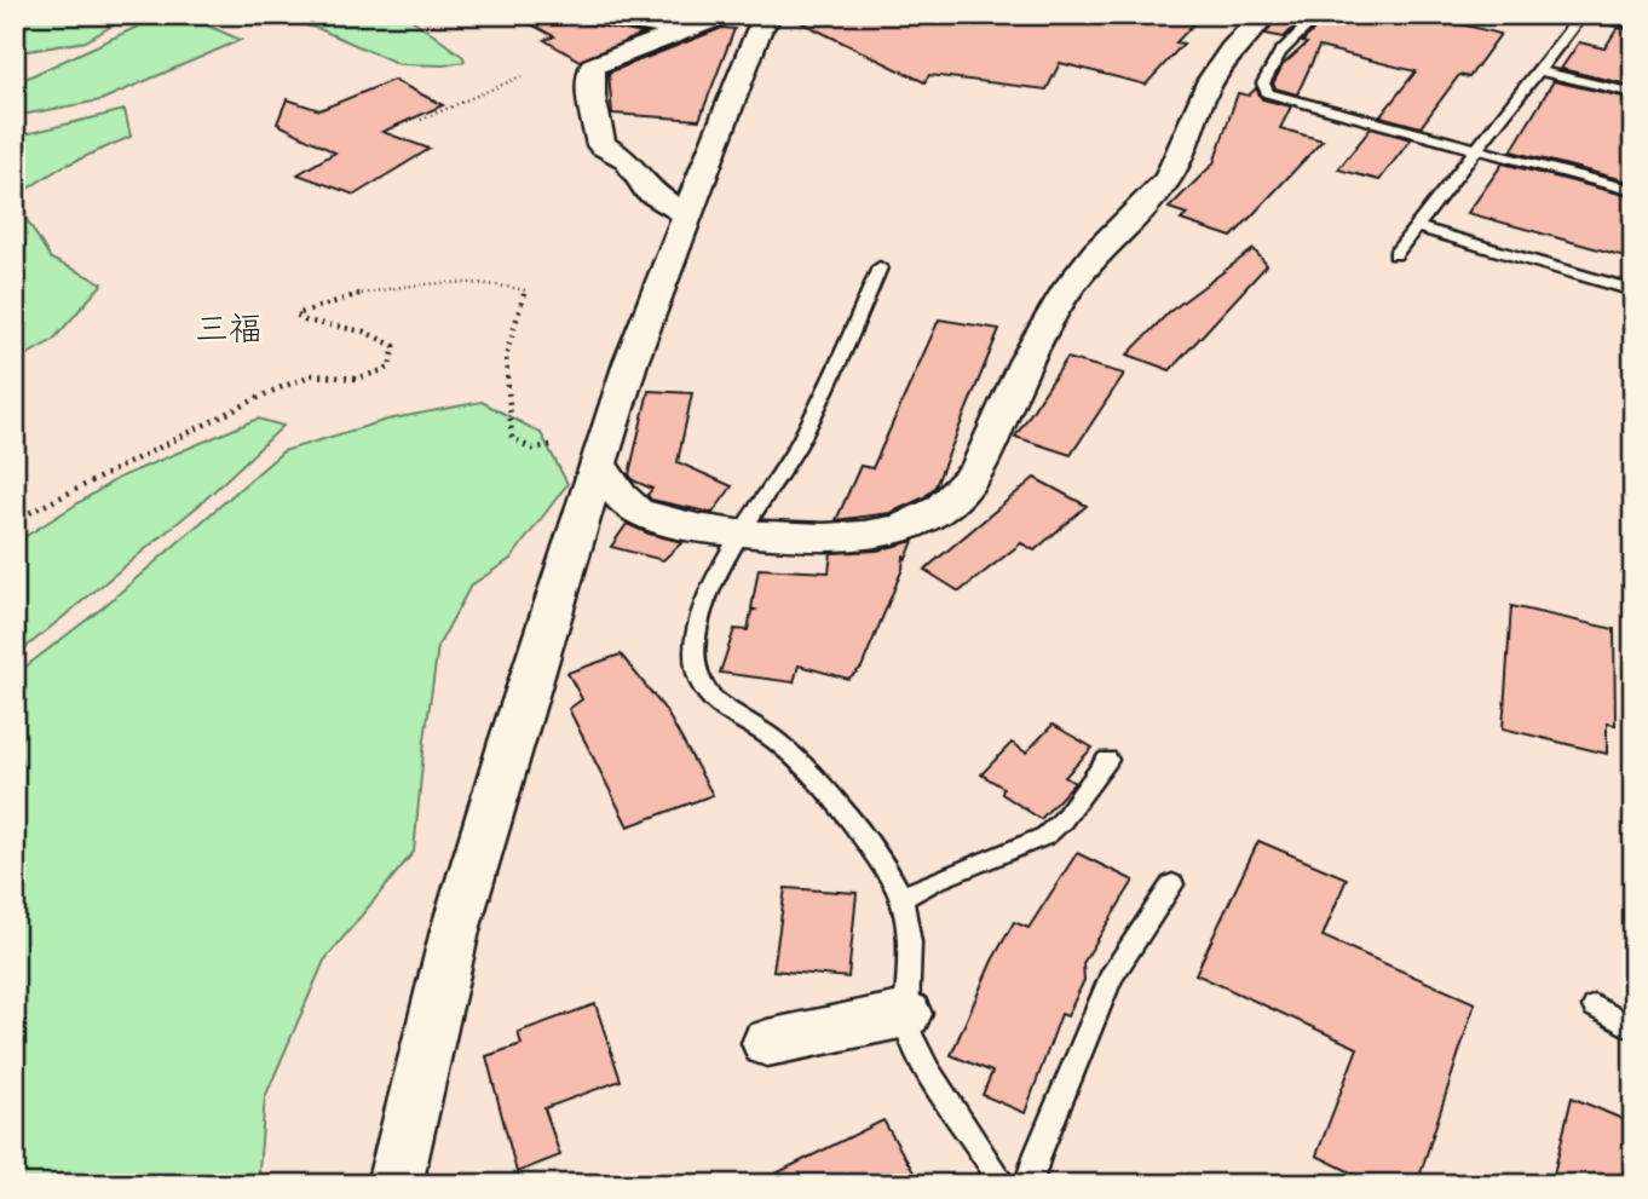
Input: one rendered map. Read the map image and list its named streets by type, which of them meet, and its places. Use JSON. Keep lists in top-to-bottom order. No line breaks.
{"districts":["三福"]}
